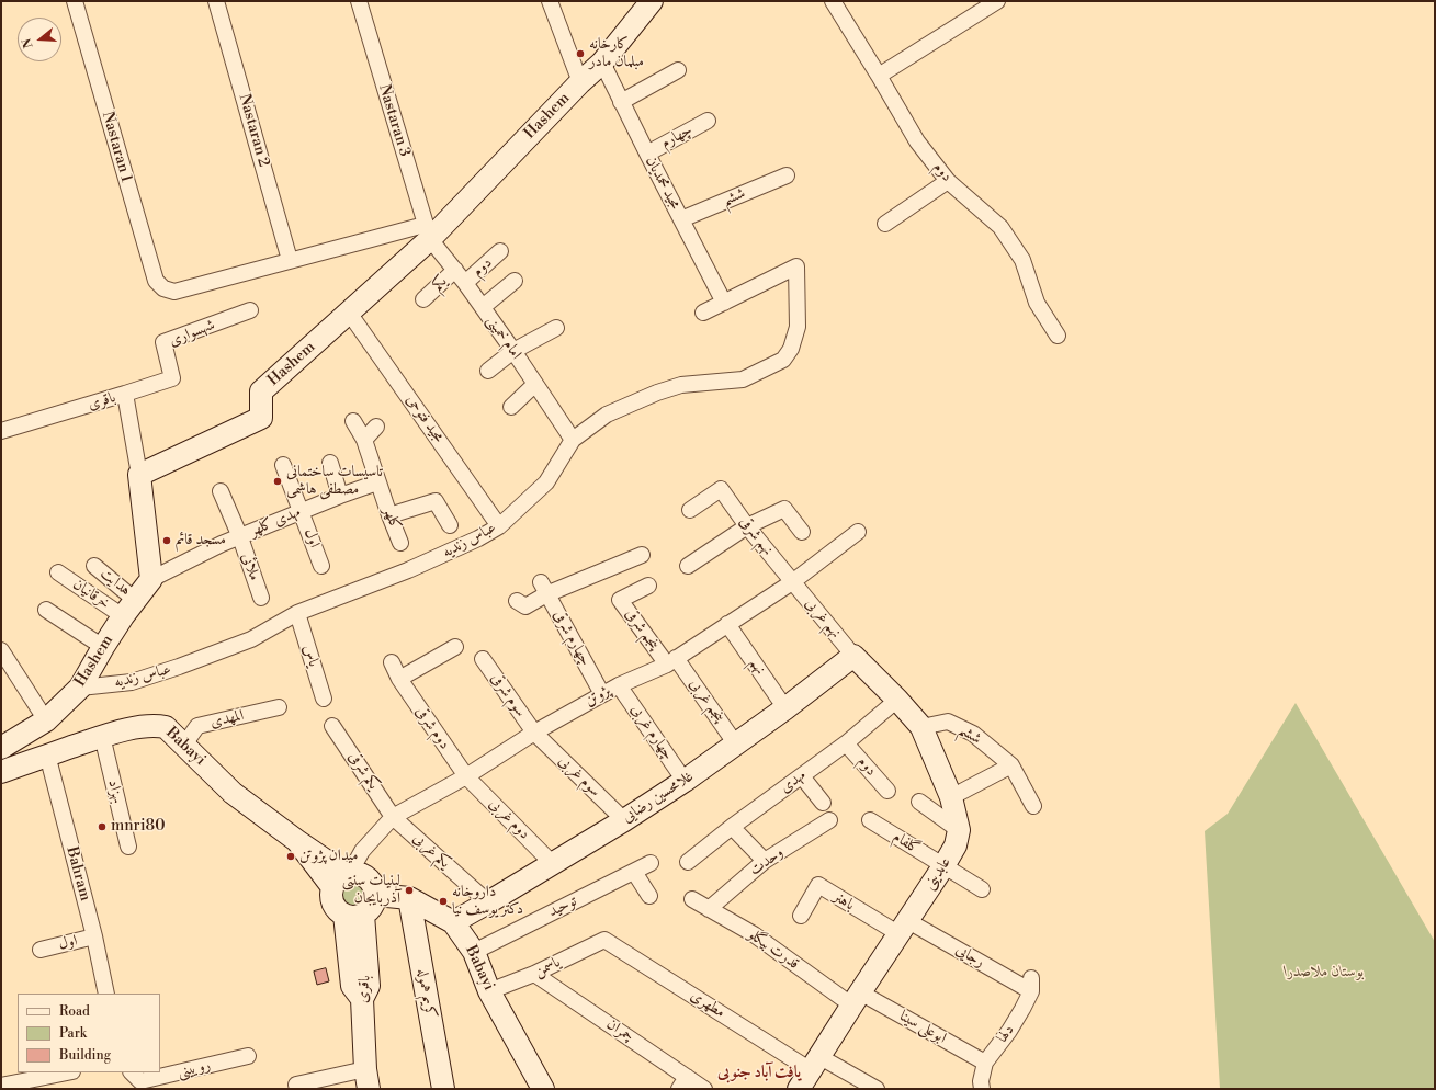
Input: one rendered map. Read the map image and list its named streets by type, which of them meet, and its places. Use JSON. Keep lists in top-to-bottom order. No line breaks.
{"streets":{"street":["Hashem","Nastaran 3","Nastaran 2","چهارم","Nastaran 1","دوم","مجید محمدیان","ششم","یکم","شهسواری","امام خمینی","باقری","مجید فتوحی","کلهر","مهدی کلهر","نهم شرقی","اول","عباس زندیه","ملائی","هدایت","خرقانیان","نهم غربی","پنجم شرقی","چهارم شرقی","یاس","نهم","سوم شرقی","پژوتن","پنجم غربی","المهدی","دوم شرقی","چهارم غربی","Babayi","یکم شرقی","سوم غربی","مهدی","بهزاد","غلامحسین رضایی","دوم غربی","گلفام","یکم غربی","وحدت","Bahram","عابدینی","باهنر","توحید","قدرت بیگلو","رجایی","یاسمن","کریم هموله","مطهری","ابوعلی سینا","چمران","دلها","رویینی"]},"crossings":[["Hashem","Nastaran 3"],["Hashem","مجید محمدیان"],["Hashem","امام خمینی"],["Hashem","باقری"],["Hashem","مجید فتوحی"],["Hashem","مهدی کلهر"],["Hashem","عباس زندیه"],["Hashem","هدایت"],["Hashem","خرقانیان"],["Nastaran 3","امام خمینی"],["Nastaran 2","Nastaran 1"],["چهارم","مجید محمدیان"],["دوم","امام خمینی"],["دوم","مهدی"],["مجید محمدیان","ششم"],["مجید محمدیان","عباس زندیه"],["یکم","امام خمینی"],["شهسواری","باقری"],["امام خمینی","عباس زندیه"],["باقری","پژوتن"],["باقری","Babayi"],["مجید فتوحی","عباس زندیه"],["کلهر","مهدی کلهر"],["مهدی کلهر","اول"],["مهدی کلهر","ملائی"],["نهم شرقی","نهم غربی"],["نهم شرقی","پژوتن"],["اول","Bahram"],["عباس زندیه","یاس"],["هدایت","خرقانیان"],["نهم غربی","پژوتن"],["نهم غربی","غلامحسین رضایی"],["پنجم شرقی","پژوتن"],["پنجم شرقی","پنجم غربی"],["چهارم شرقی","پژوتن"],["نهم","پژوتن"],["نهم","غلامحسین رضایی"],["سوم شرقی","پژوتن"],["سوم شرقی","سوم غربی"],["پژوتن","پنجم غربی"],["پژوتن","دوم شرقی"],["پژوتن","چهارم غربی"],["پژوتن","Babayi"],["پژوتن","یکم شرقی"],["پژوتن","سوم غربی"],["پژوتن","دوم غربی"],["پژوتن","یکم غربی"],["پنجم غربی","غلامحسین رضایی"],["المهدی","Babayi"],["دوم شرقی","دوم غربی"],["چهارم غربی","غلامحسین رضایی"],["Babayi","بهزاد"],["Babayi","غلامحسین رضایی"],["Babayi","Bahram"],["Babayi","توحید"],["Babayi","یاسمن"],["Babayi","کریم هموله"],["یکم شرقی","یکم غربی"],["سوم غربی","غلامحسین رضایی"],["غلامحسین رضایی","دوم غربی"],["غلامحسین رضایی","یکم غربی"],["گلفام","عابدینی"],["وحدت","قدرت بیگلو"],["عابدینی","باهنر"],["عابدینی","قدرت بیگلو"],["عابدینی","رجایی"],["عابدینی","مطهری"],["عابدینی","ابوعلی سینا"],["باهنر","رجایی"],["قدرت بیگلو","ابوعلی سینا"],["رجایی","دلها"],["یاسمن","مطهری"],["یاسمن","چمران"],["ابوعلی سینا","دلها"]],"districts":["یافت آباد جنوبی"],"parks":["بوستان ملاصدرا"],"places":["کارخانه مبلمان مادر","تاسیسات ساختمانی مصطفی هاشمی","مسجد قائم","mnri80","میدان پژوتن","لبنیات سنتی آذربایجان","داروخانه دکتر یوسف نیا"],"legend":["Road","Park","Building"],"north":"left"}
